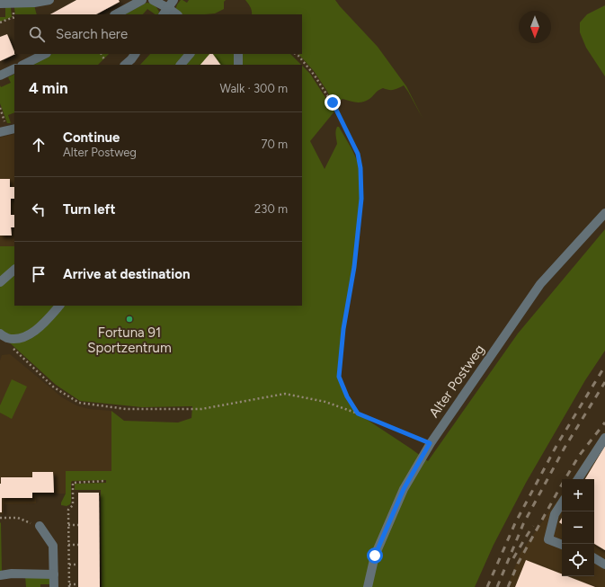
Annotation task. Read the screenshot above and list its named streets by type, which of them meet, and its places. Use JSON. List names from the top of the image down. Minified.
{"streets":{"street":["Alter Postweg"]},"places":["Fortuna 91 Sportzentrum"],"north":"bottom","page":{"search":"Search here","heading":["4 min","Walk · 300 m"],"list":[["Continue","Alter Postweg","70 m"],["Turn left","230 m"],"Arrive at destination"],"map_buttons":["+","−"]}}
